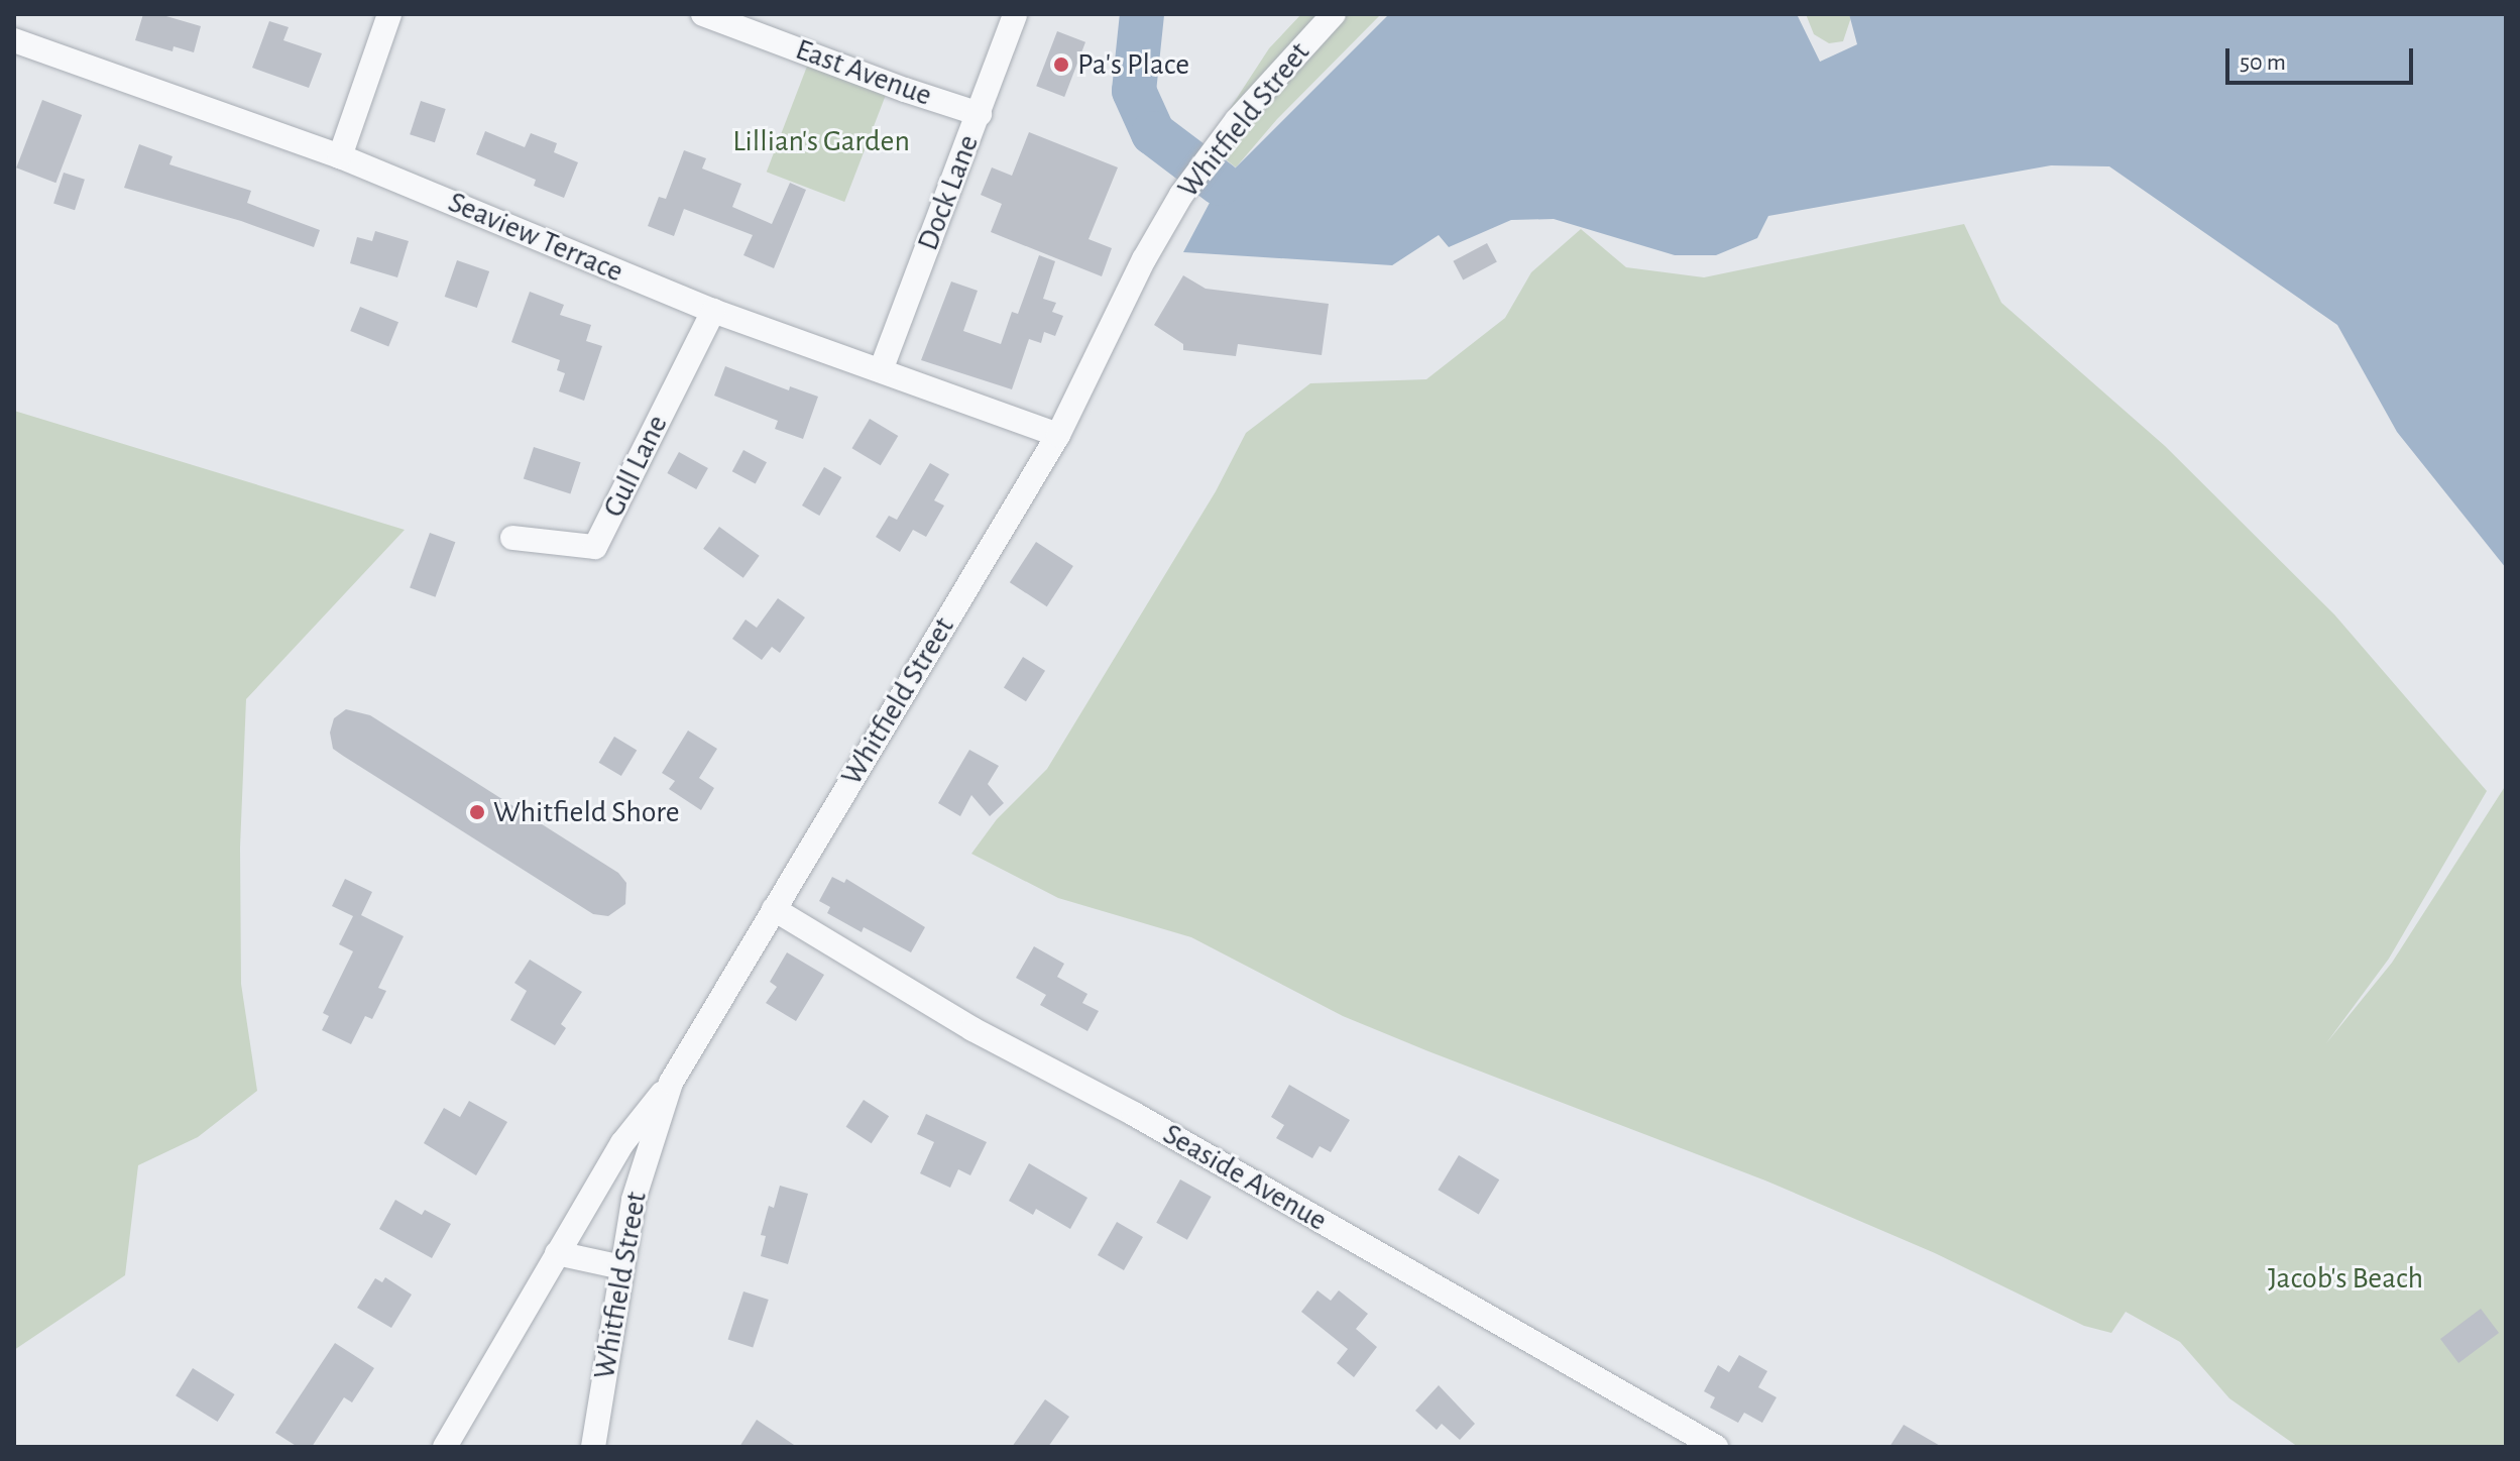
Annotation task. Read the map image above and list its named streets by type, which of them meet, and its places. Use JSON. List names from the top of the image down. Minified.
{"streets":{"street":["East Avenue","Whitfield Street","Dock Lane","Seaview Terrace","Gull Lane","Seaside Avenue"]},"crossings":[["East Avenue","Dock Lane"],["Whitfield Street","Seaview Terrace"],["Whitfield Street","Seaside Avenue"],["Dock Lane","Seaview Terrace"],["Seaview Terrace","Gull Lane"]],"parks":["Lillian's Garden","Jacob's Beach"],"places":["Pa's Place","Whitfield Shore"],"scale_bar":"50 m"}
